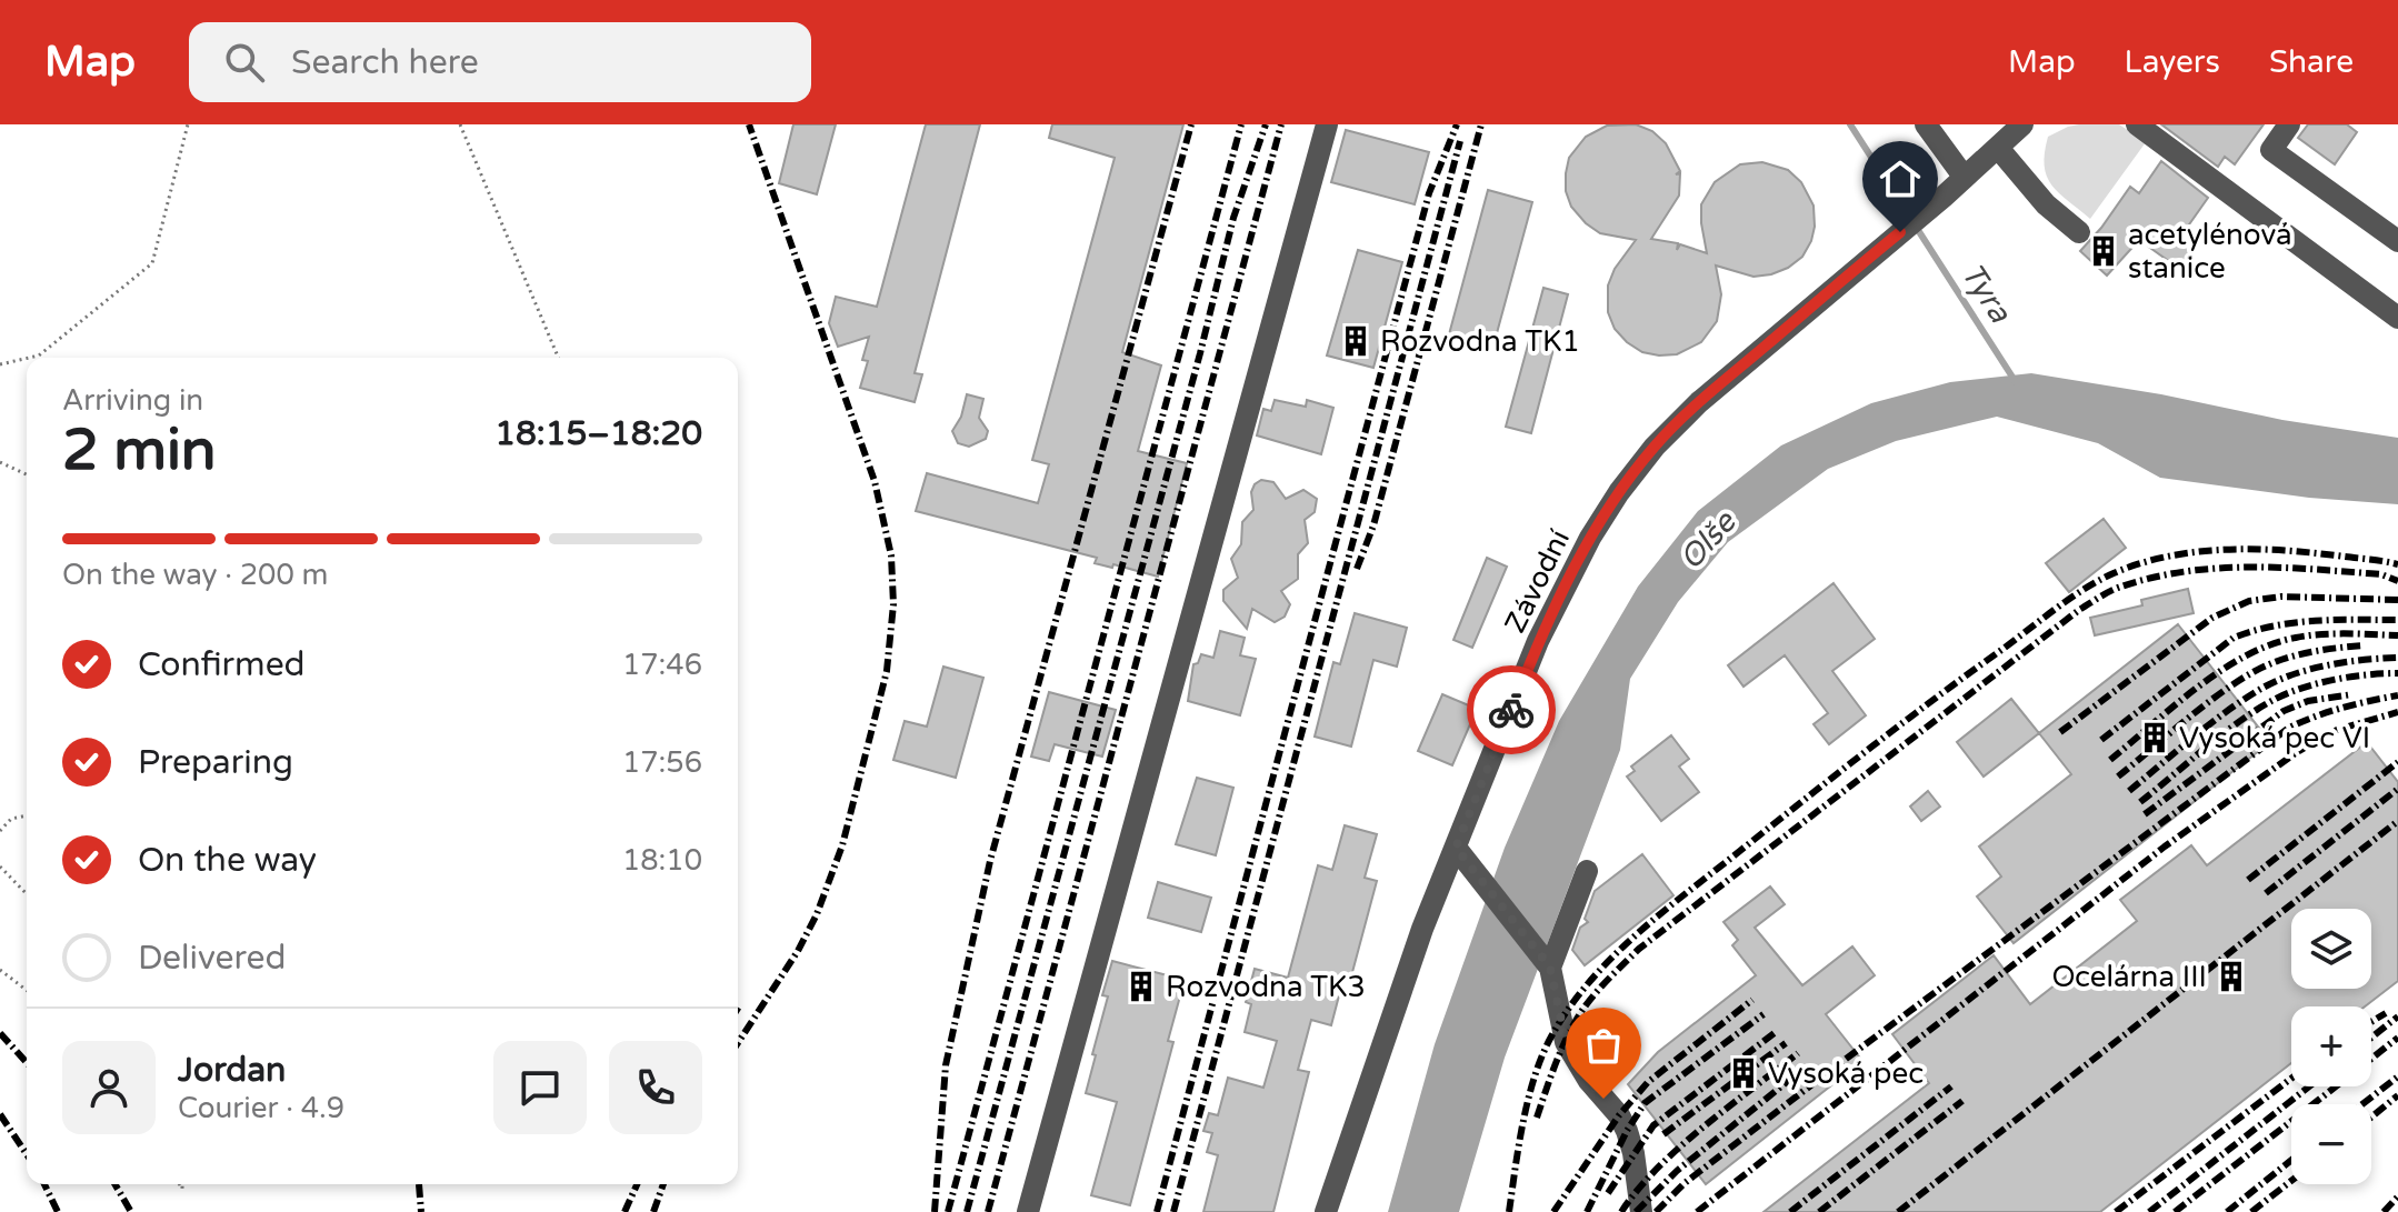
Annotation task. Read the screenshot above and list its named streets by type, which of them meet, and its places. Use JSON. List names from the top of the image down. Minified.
{"streets":{"street":["Závodní"]},"water":["Tyra","Olše"],"places":{"building":["acetylénová stanice","Rozvodna TK1","Vysoká pec VI","Ocelárna III","Rozvodna TK3","Vysoká pec"]},"page":{"header":"Map","search":"Search here","nav":["Map","Layers","Share"],"heading":["2 min","Arriving in","18:15–18:20"],"panel":["Jordan","Courier · 4.9"],"bar":"On the way · 200 m","list":[["Confirmed","17:46"],["Preparing","17:56"],["On the way","18:10"],"Delivered"],"map_buttons":["+","−"]}}
